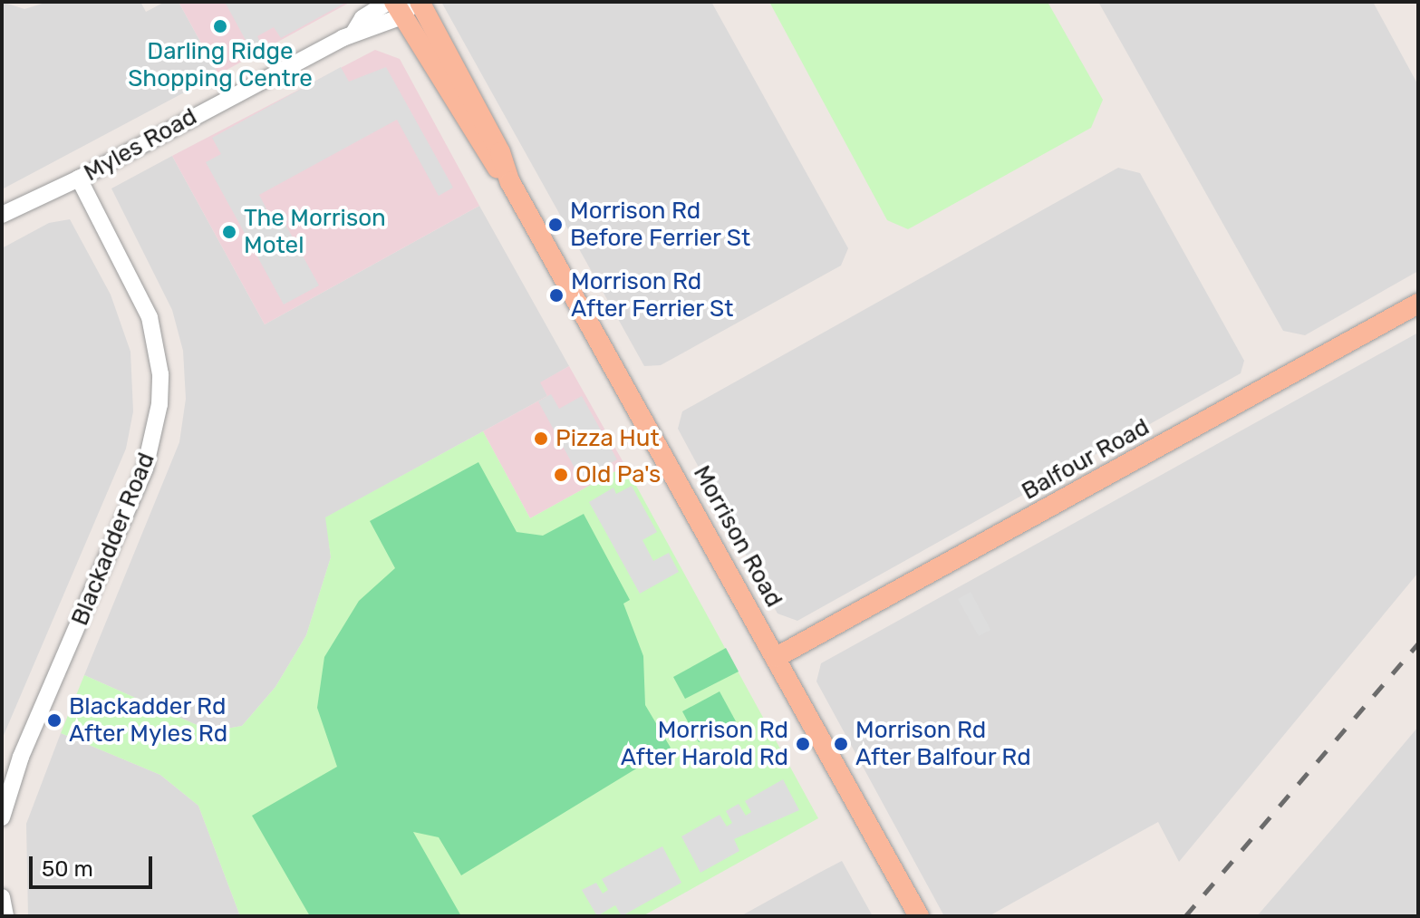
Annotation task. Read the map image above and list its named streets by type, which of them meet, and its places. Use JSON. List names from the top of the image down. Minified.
{"streets":{"main road":["Balfour Road","Morrison Road"],"street":["Myles Road","Blackadder Road"]},"crossings":[["Myles Road","Morrison Road"],["Myles Road","Blackadder Road"],["Balfour Road","Morrison Road"]],"places":["Darling Ridge Shopping Centre","Morrison Rd Before Ferrier St","The Morrison Motel","Morrison Rd After Ferrier St","Pizza Hut","Old Pa's","Blackadder Rd After Myles Rd","Morrison Rd After Harold Rd","Morrison Rd After Balfour Rd"],"scale_bar":"50 m"}
